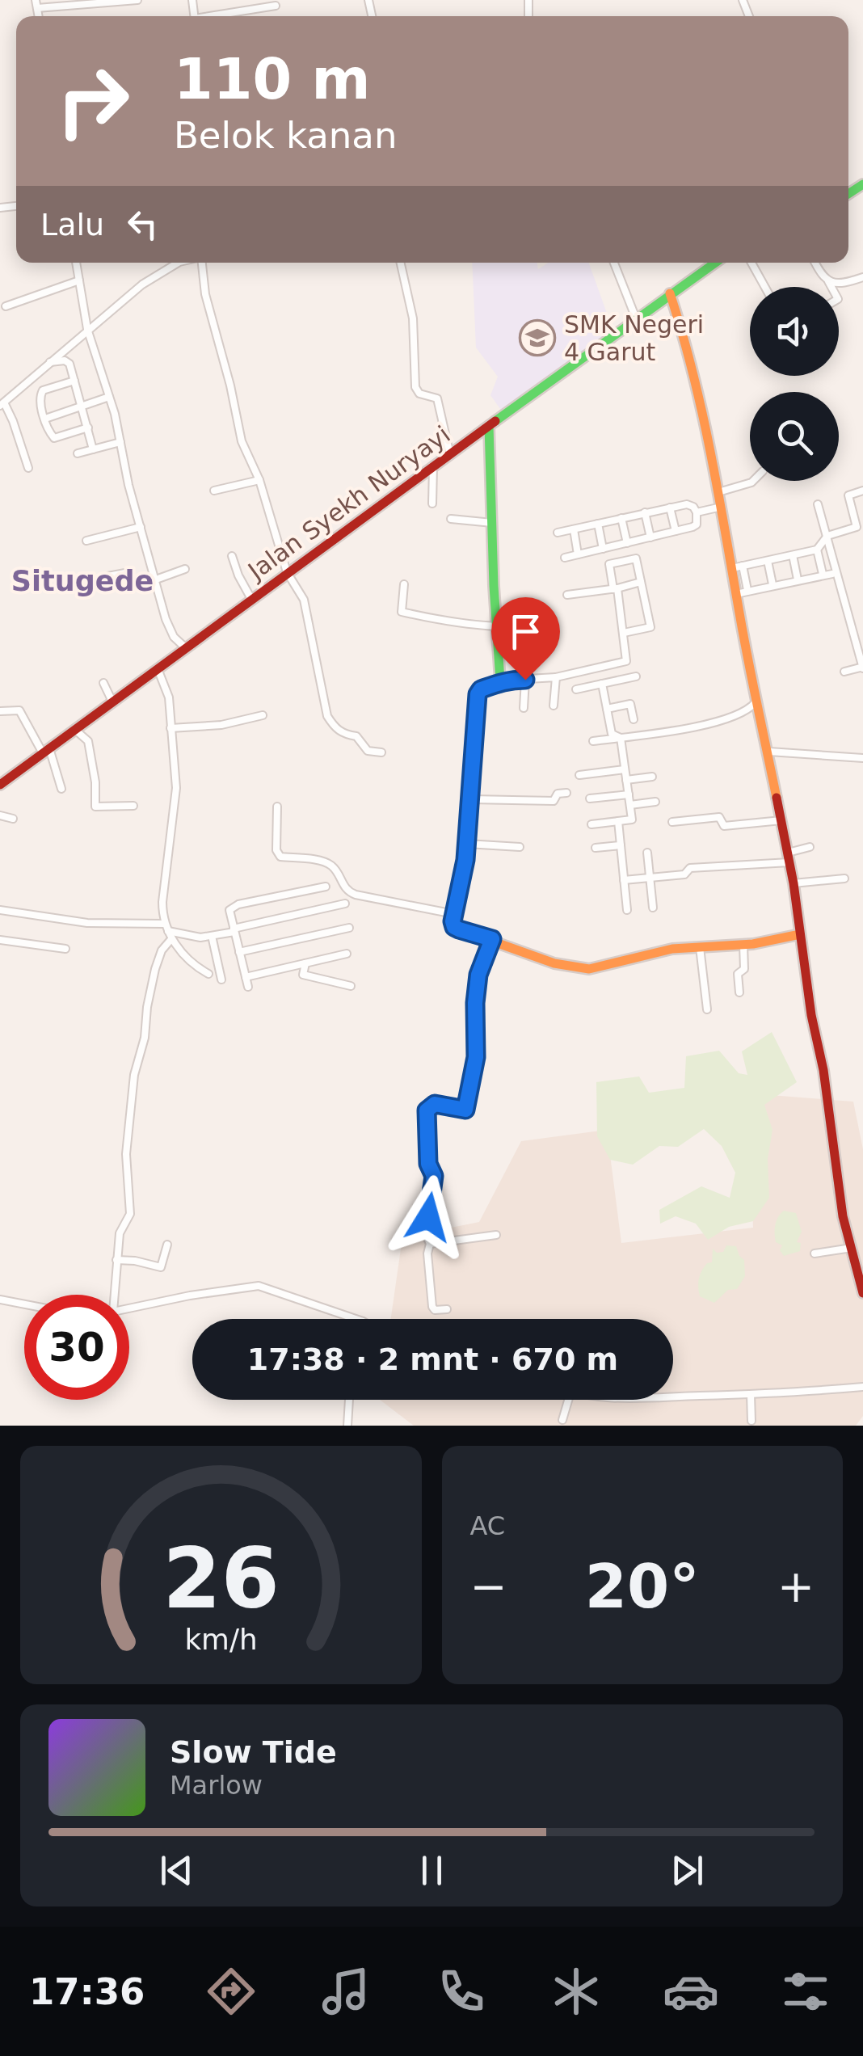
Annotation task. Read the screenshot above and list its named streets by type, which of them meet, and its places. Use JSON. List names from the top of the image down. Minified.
{"streets":{"street":["Jalan Syekh Nuryayi"]},"districts":["Situgede"],"places":{"school or university":["SMK Negeri 4 Garut"]},"page":{"turn":["110 m","Belok kanan"],"then":"Lalu","limit":"30","trip":"17:38 · 2 mnt · 670 m","tile":"AC","heat":["−","20°","+"],"song":["Slow Tide","Marlow"],"tabs":"17:36","gauge":["26","km/h"]}}
